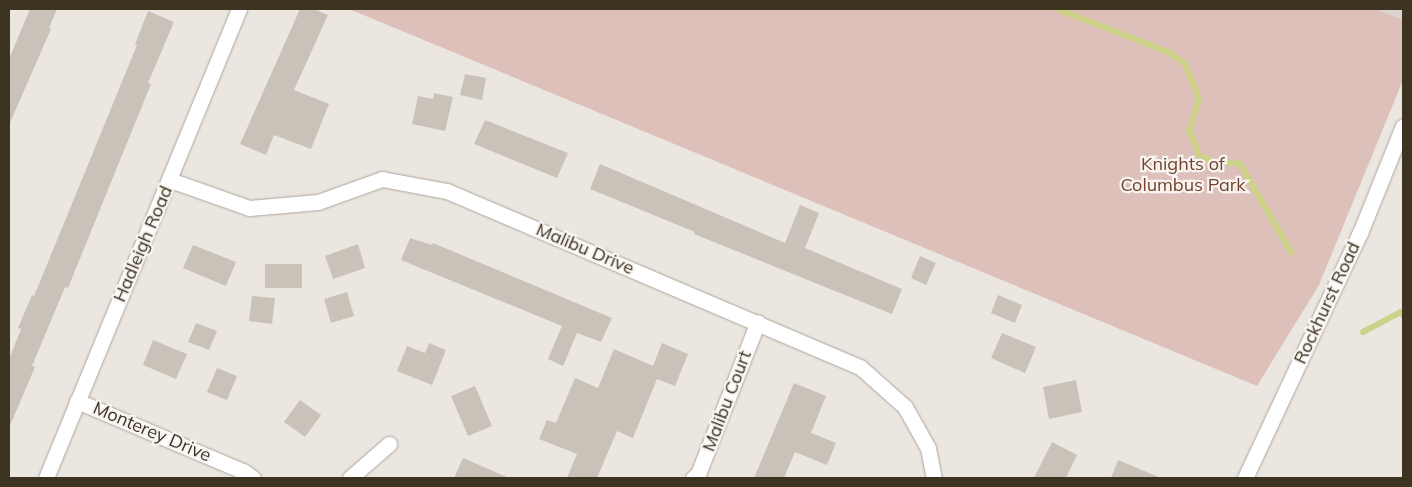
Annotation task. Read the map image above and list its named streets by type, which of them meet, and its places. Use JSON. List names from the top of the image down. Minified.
{"streets":{"street":["Hadleigh Road","Malibu Drive","Rockhurst Road","Malibu Court","Monterey Drive"]},"crossings":[["Hadleigh Road","Malibu Drive"],["Hadleigh Road","Monterey Drive"],["Malibu Drive","Malibu Court"]],"parks":["Knights of Columbus Park"]}
